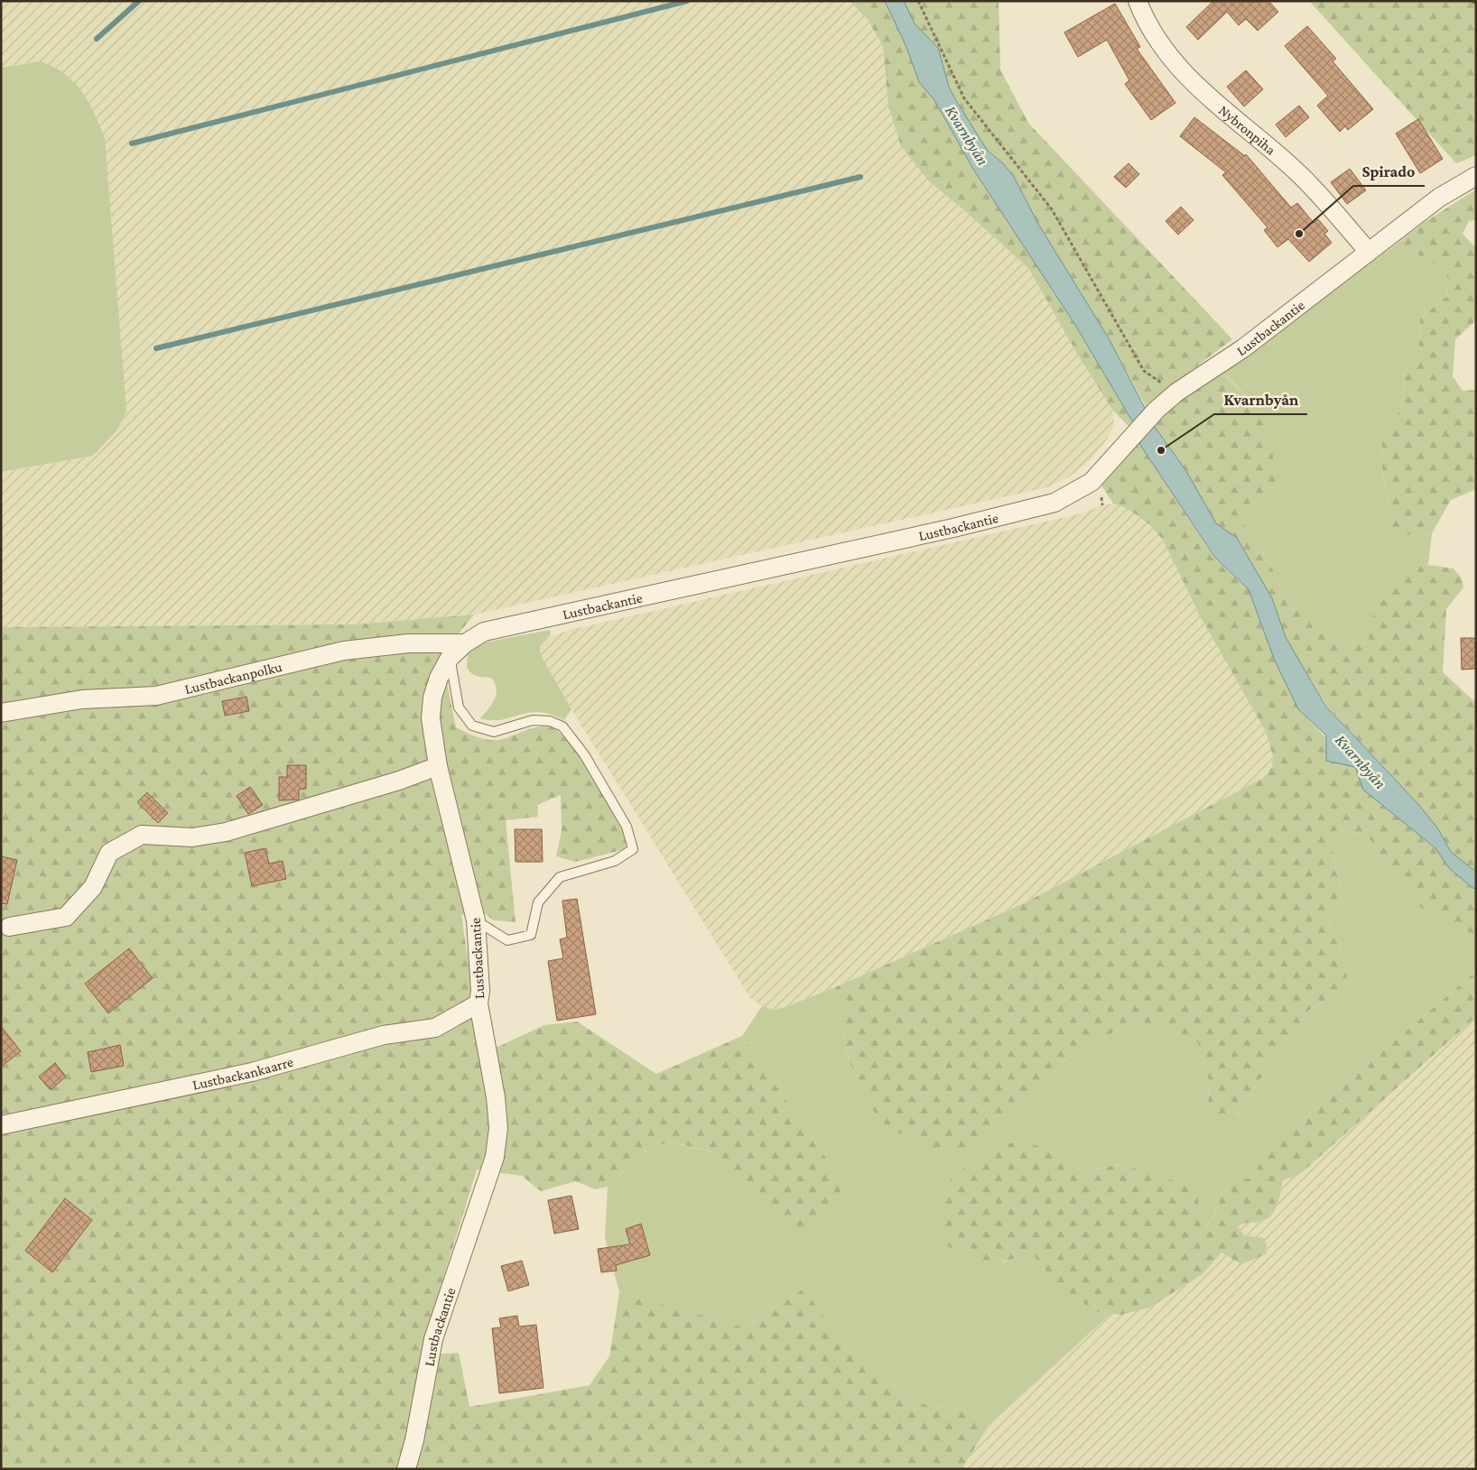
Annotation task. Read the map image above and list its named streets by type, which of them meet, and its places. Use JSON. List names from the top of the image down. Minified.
{"streets":{"street":["Nybronpiha","Lustbackantie","Lustbackanpolku","Lustbackankaarre"]},"crossings":[["Nybronpiha","Lustbackantie"],["Lustbackantie","Lustbackanpolku"],["Lustbackantie","Lustbackankaarre"]],"water":["Kvarnbyån"],"places":["Spirado","Kvarnbyån"]}
